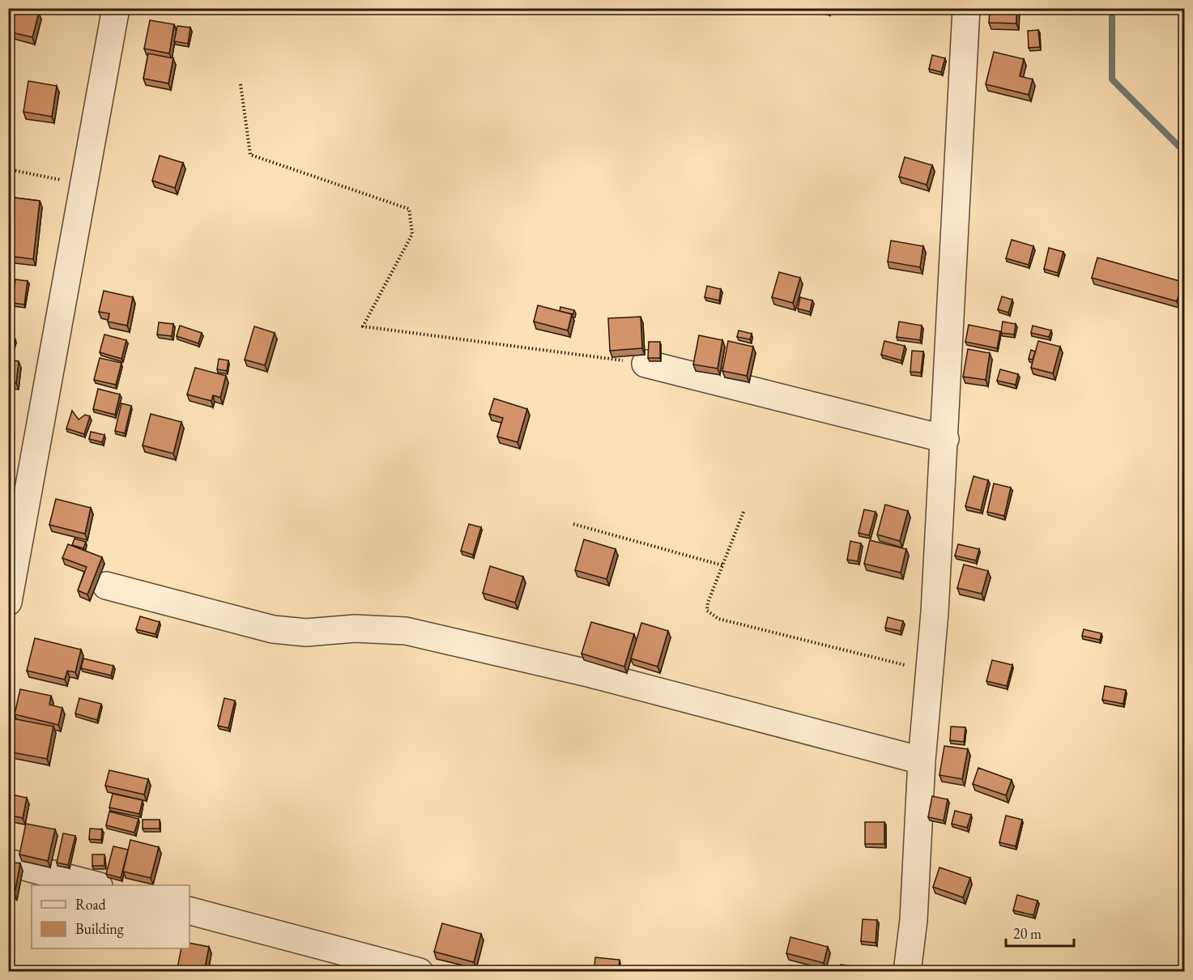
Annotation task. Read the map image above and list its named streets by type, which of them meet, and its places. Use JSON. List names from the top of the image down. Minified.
{"legend":["Road","Building"],"scale_bar":"20 m"}
